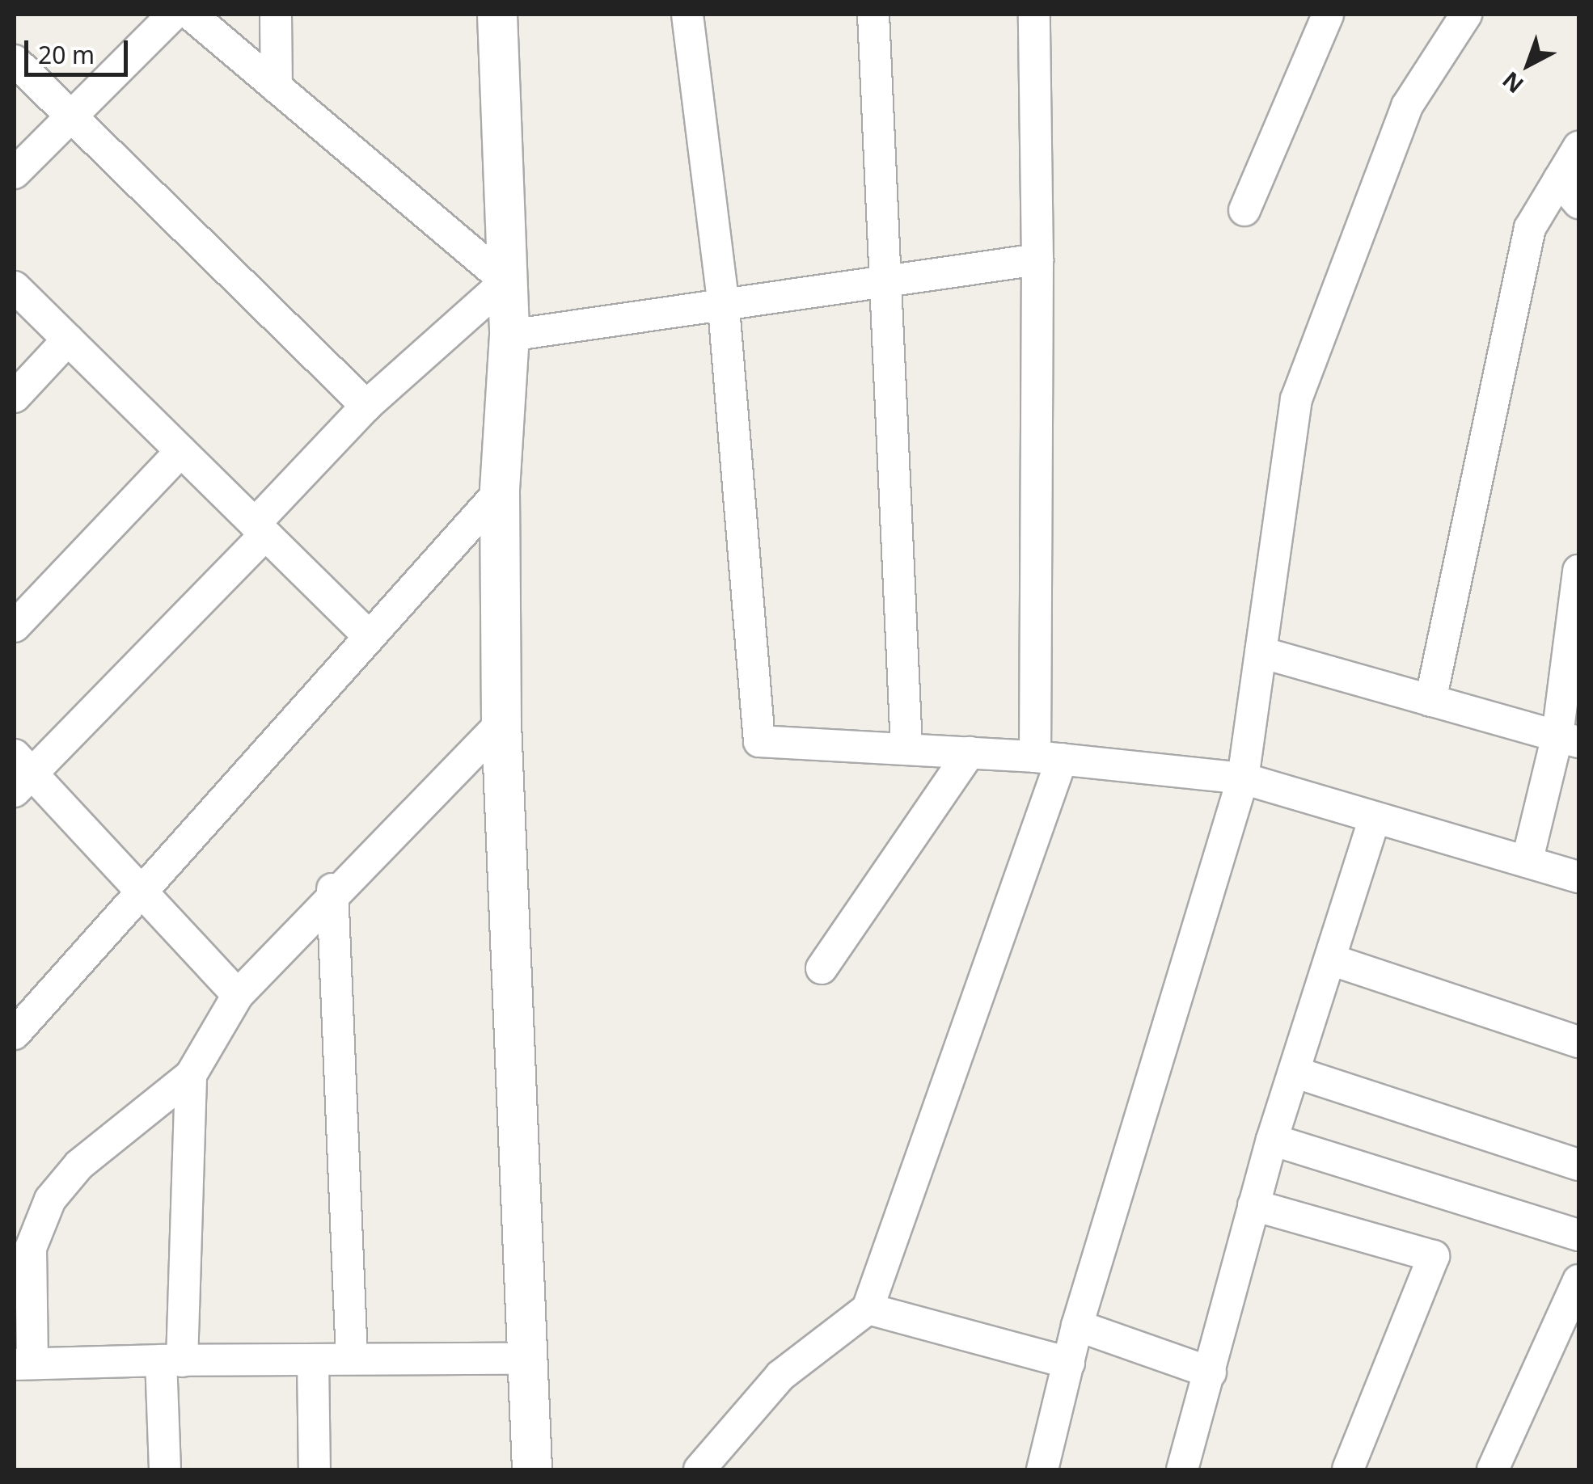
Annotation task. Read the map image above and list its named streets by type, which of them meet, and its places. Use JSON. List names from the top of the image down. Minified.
{"scale_bar":"20 m","north":"bottom left"}
